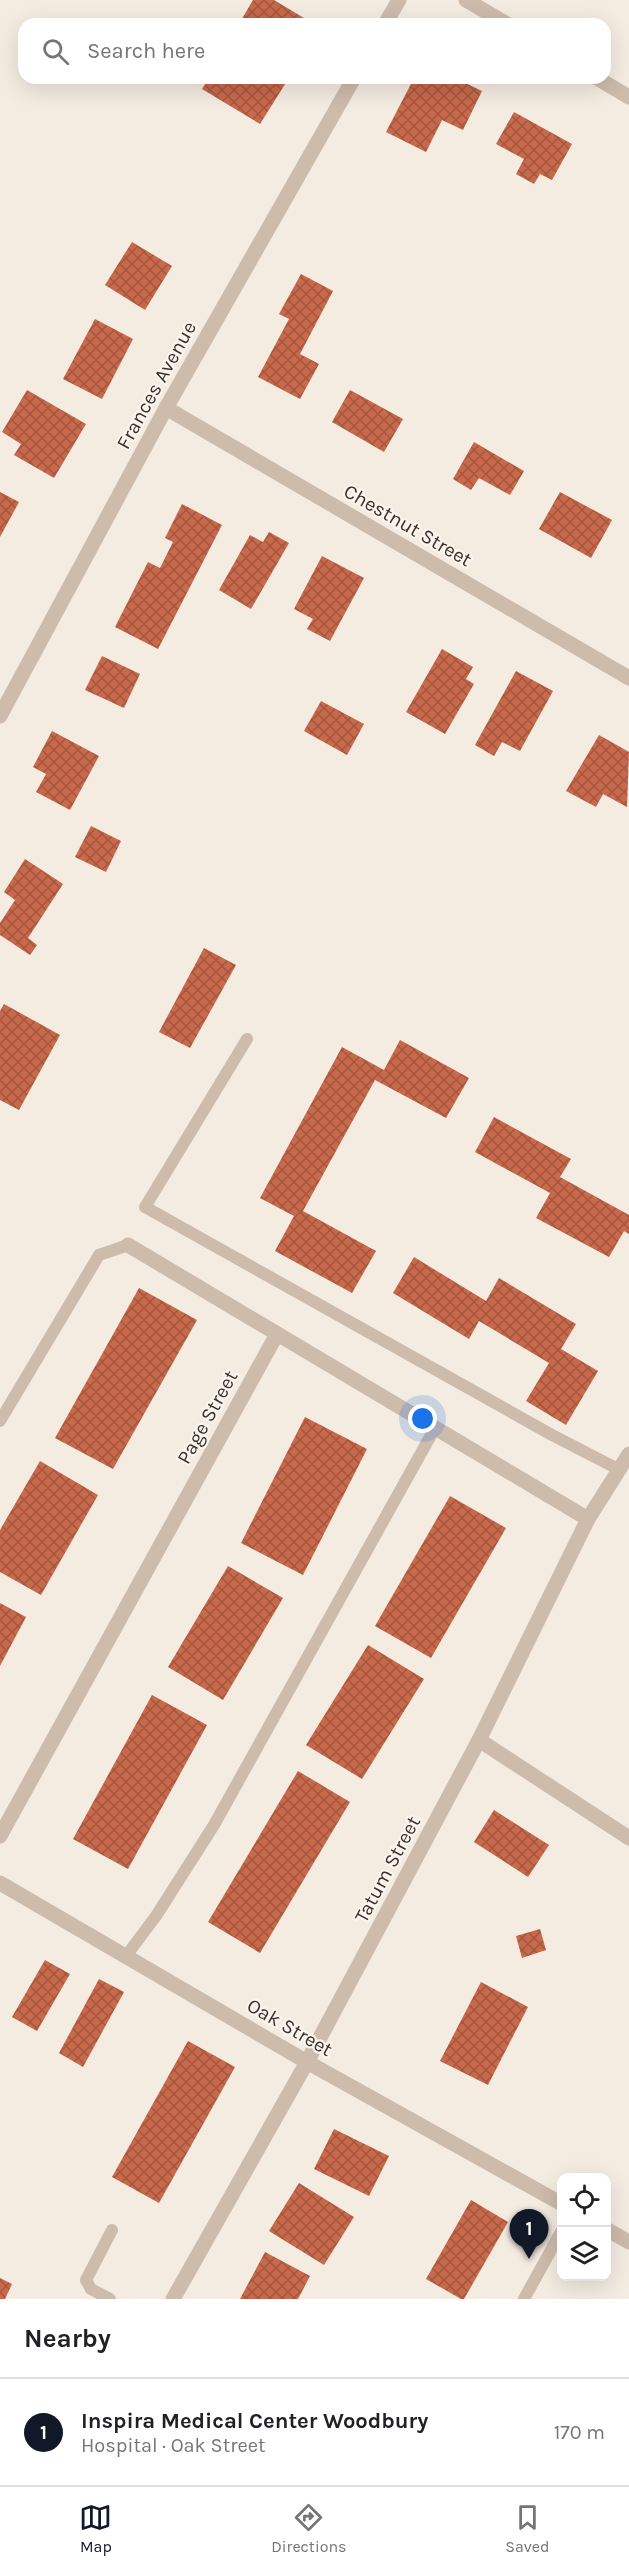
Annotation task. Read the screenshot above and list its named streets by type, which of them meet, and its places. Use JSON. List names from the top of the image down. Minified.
{"streets":{"street":["Frances Avenue","Chestnut Street","Page Street","Tatum Street","Oak Street"]},"crossings":[["Frances Avenue","Chestnut Street"],["Tatum Street","Oak Street"]],"page":{"search":"Search here","pins":"1","heading":"Nearby","list":[{"mark":"1","name":"Inspira Medical Center Woodbury","note":"Hospital · Oak Street","value":"170 m"}],"nav":["Map","Directions","Saved"]}}
